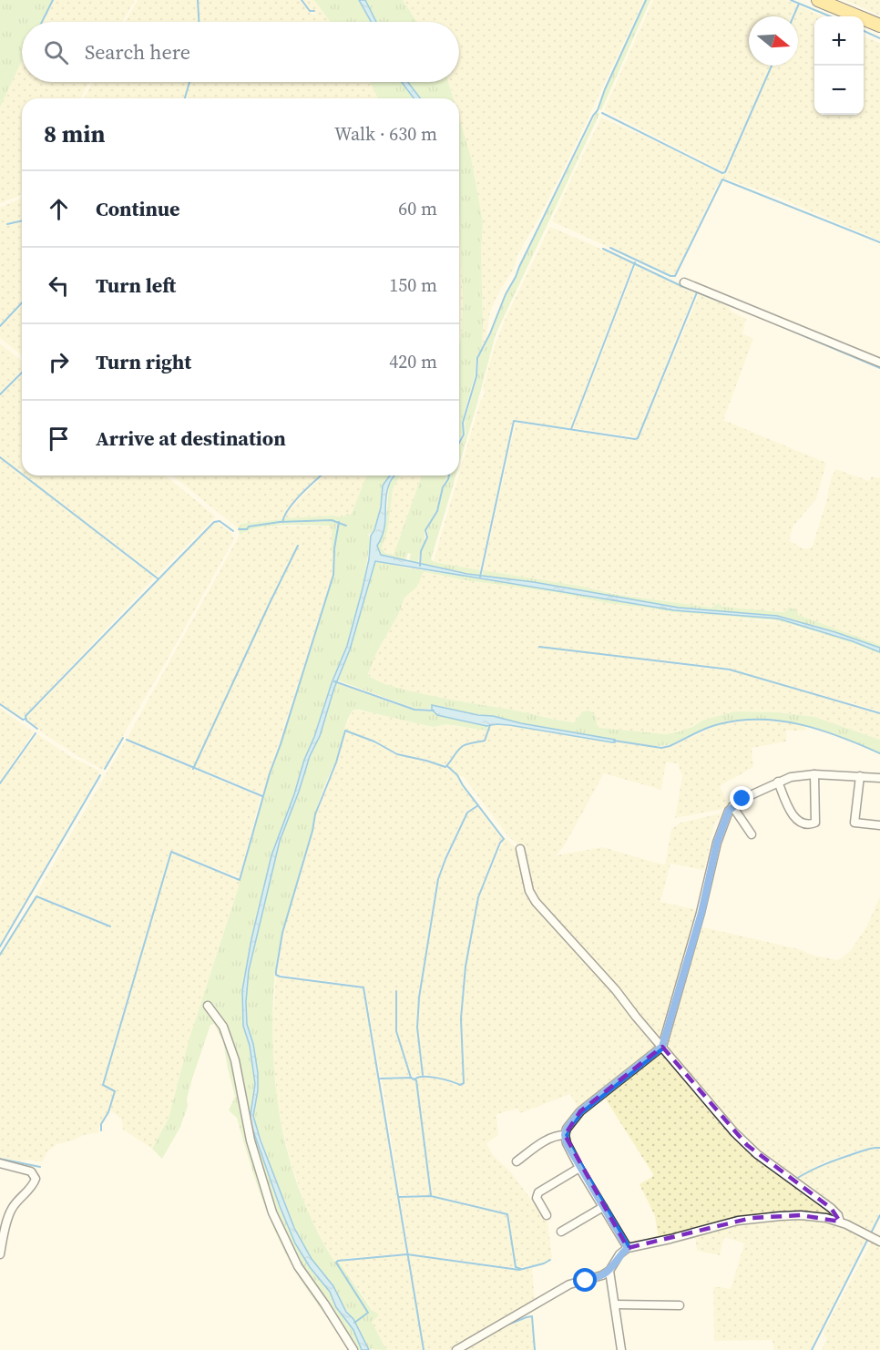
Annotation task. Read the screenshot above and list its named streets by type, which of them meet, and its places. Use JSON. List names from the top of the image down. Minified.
{"north":"right","page":{"map_buttons":["+","−"],"search":"Search here","heading":["8 min","Walk · 630 m"],"list":[["Continue","60 m"],["Turn left","150 m"],["Turn right","420 m"],"Arrive at destination"]}}
